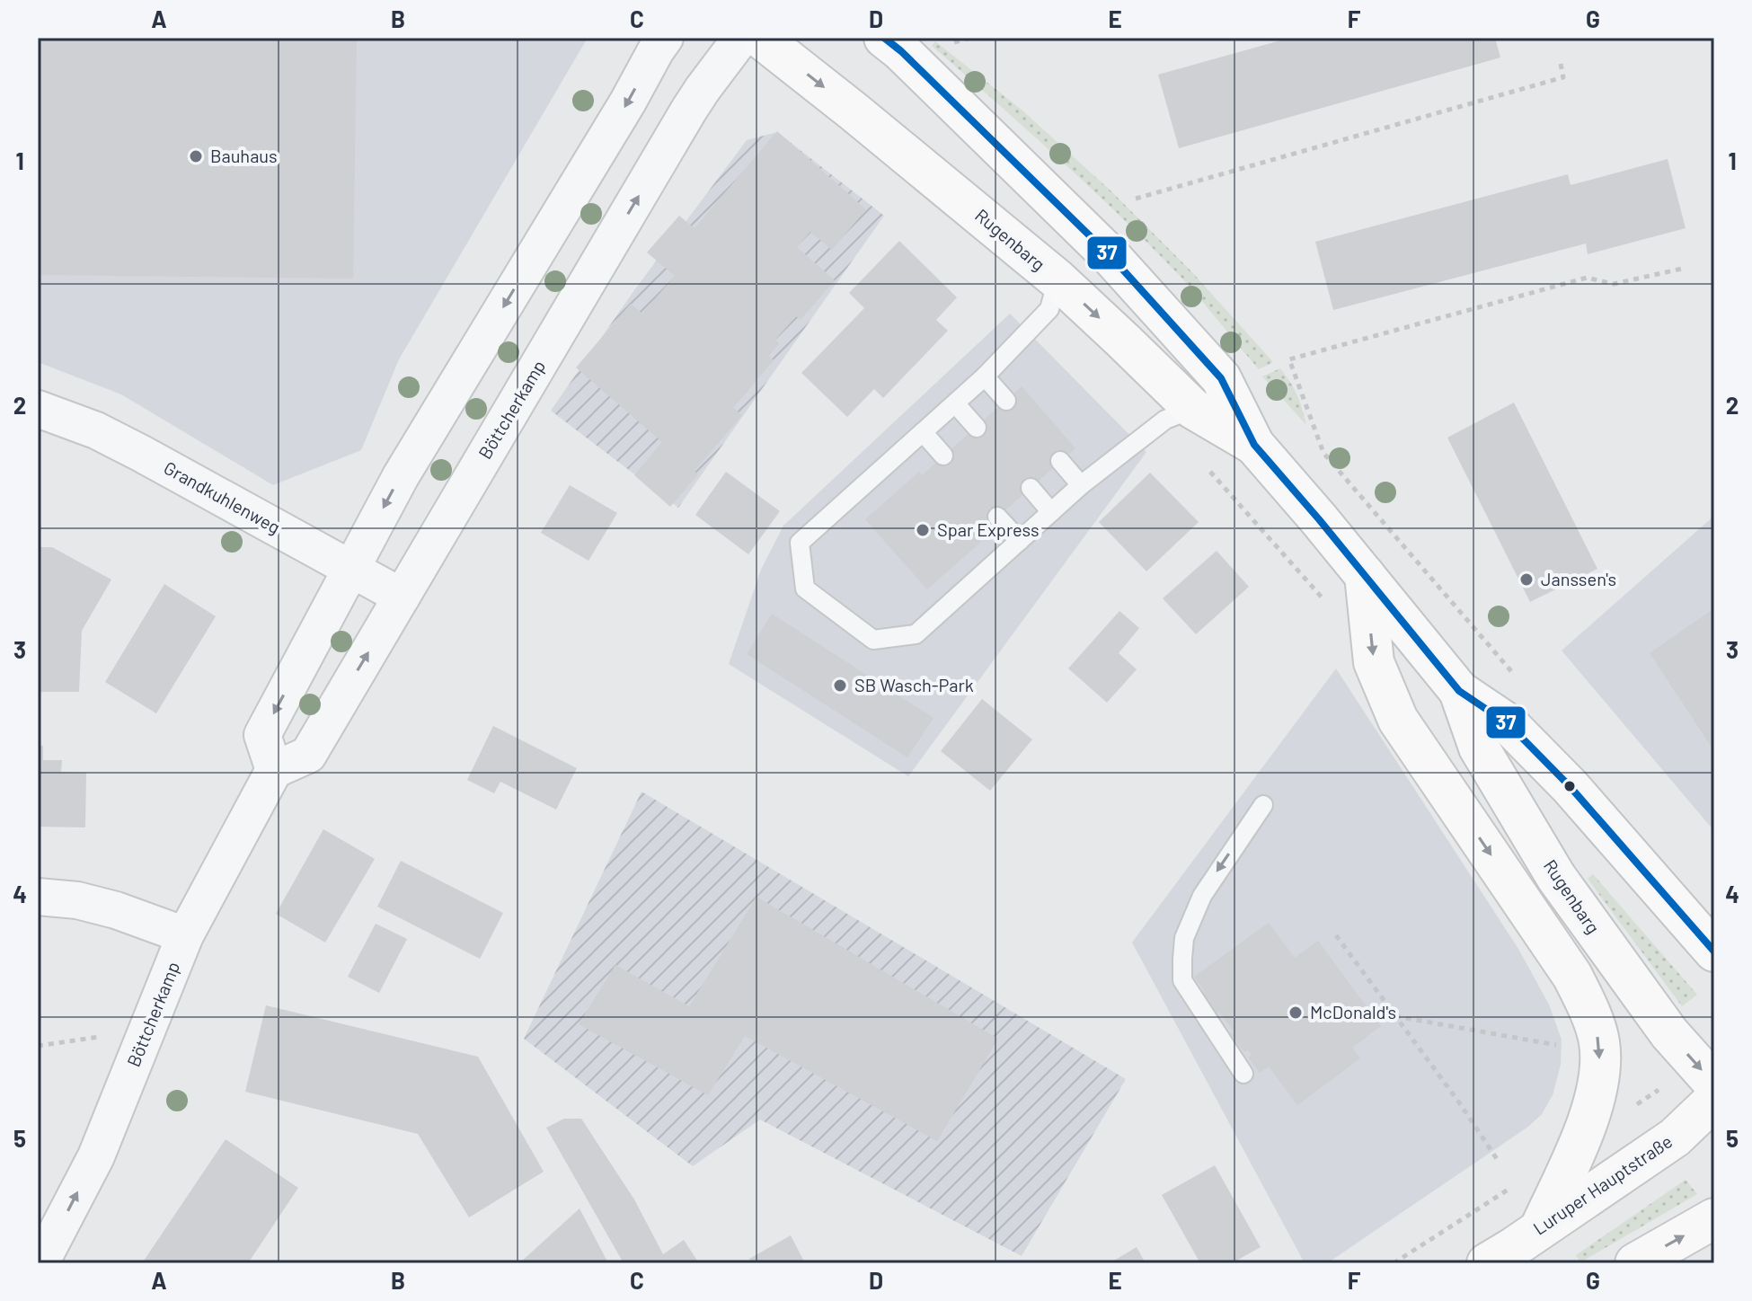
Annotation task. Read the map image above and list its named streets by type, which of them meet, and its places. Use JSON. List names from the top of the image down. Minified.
{"streets":{"main road":["Rugenbarg","Luruper Hauptstraße"],"street":["Böttcherkamp","Grandkuhlenweg"]},"crossings":[["Böttcherkamp","Grandkuhlenweg"]],"places":["Bauhaus","Spar Express","Janssen's","SB Wasch-Park","McDonald's"],"lines":["transit line 37"],"grid":{"columns":["A","B","C","D","E","F","G"],"rows":["1","2","3","4","5"]}}
